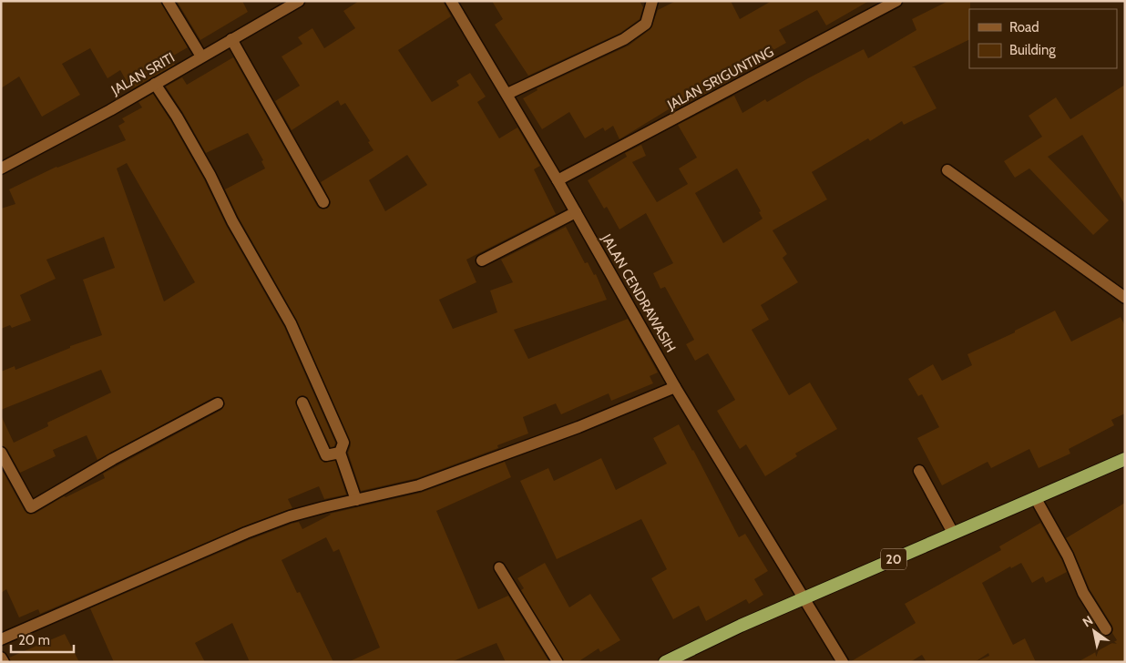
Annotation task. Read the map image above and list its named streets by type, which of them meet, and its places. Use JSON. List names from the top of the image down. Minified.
{"streets":{"highway":["20"],"street":["JALAN SRITI","JALAN SRIGUNTING","JALAN CENDRAWASIH"]},"crossings":[["JALAN SRIGUNTING","JALAN CENDRAWASIH"],["JALAN CENDRAWASIH","20"]],"legend":["Road","Building"],"scale_bar":"20 m","north":"top left"}
